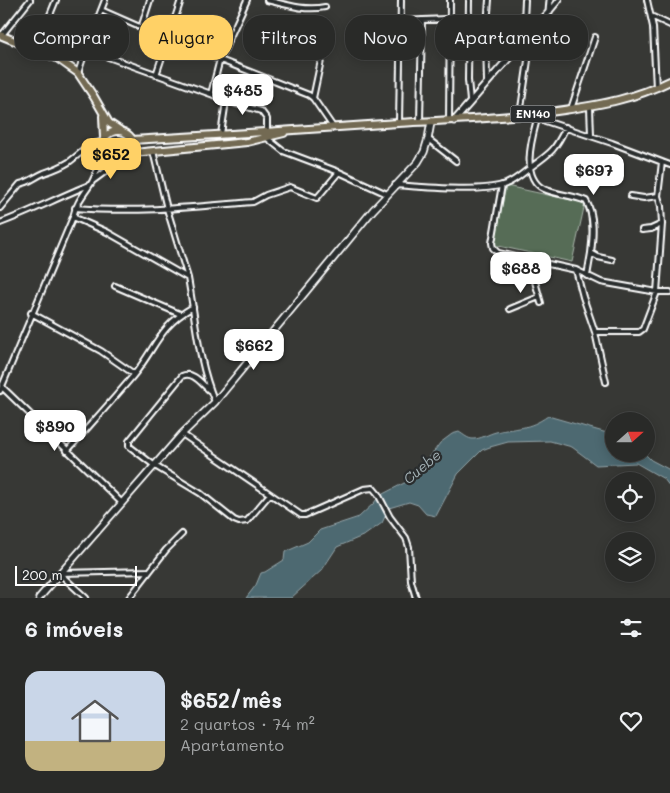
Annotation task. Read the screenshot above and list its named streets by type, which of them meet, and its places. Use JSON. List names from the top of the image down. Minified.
{"streets":{"main road":["EN140"]},"water":["Cuebe"],"scale_bar":"200 m","north":"right","page":{"chip":["Comprar","Alugar","Filtros","Novo","Apartamento"],"price":["$485","$652","$697","$688","$662","$890"],"scale":"200 m","heading":"6 imóveis","list":[{"name":"$652/mês","note":"2 quartos · 74 m² · Apartamento"}]}}
